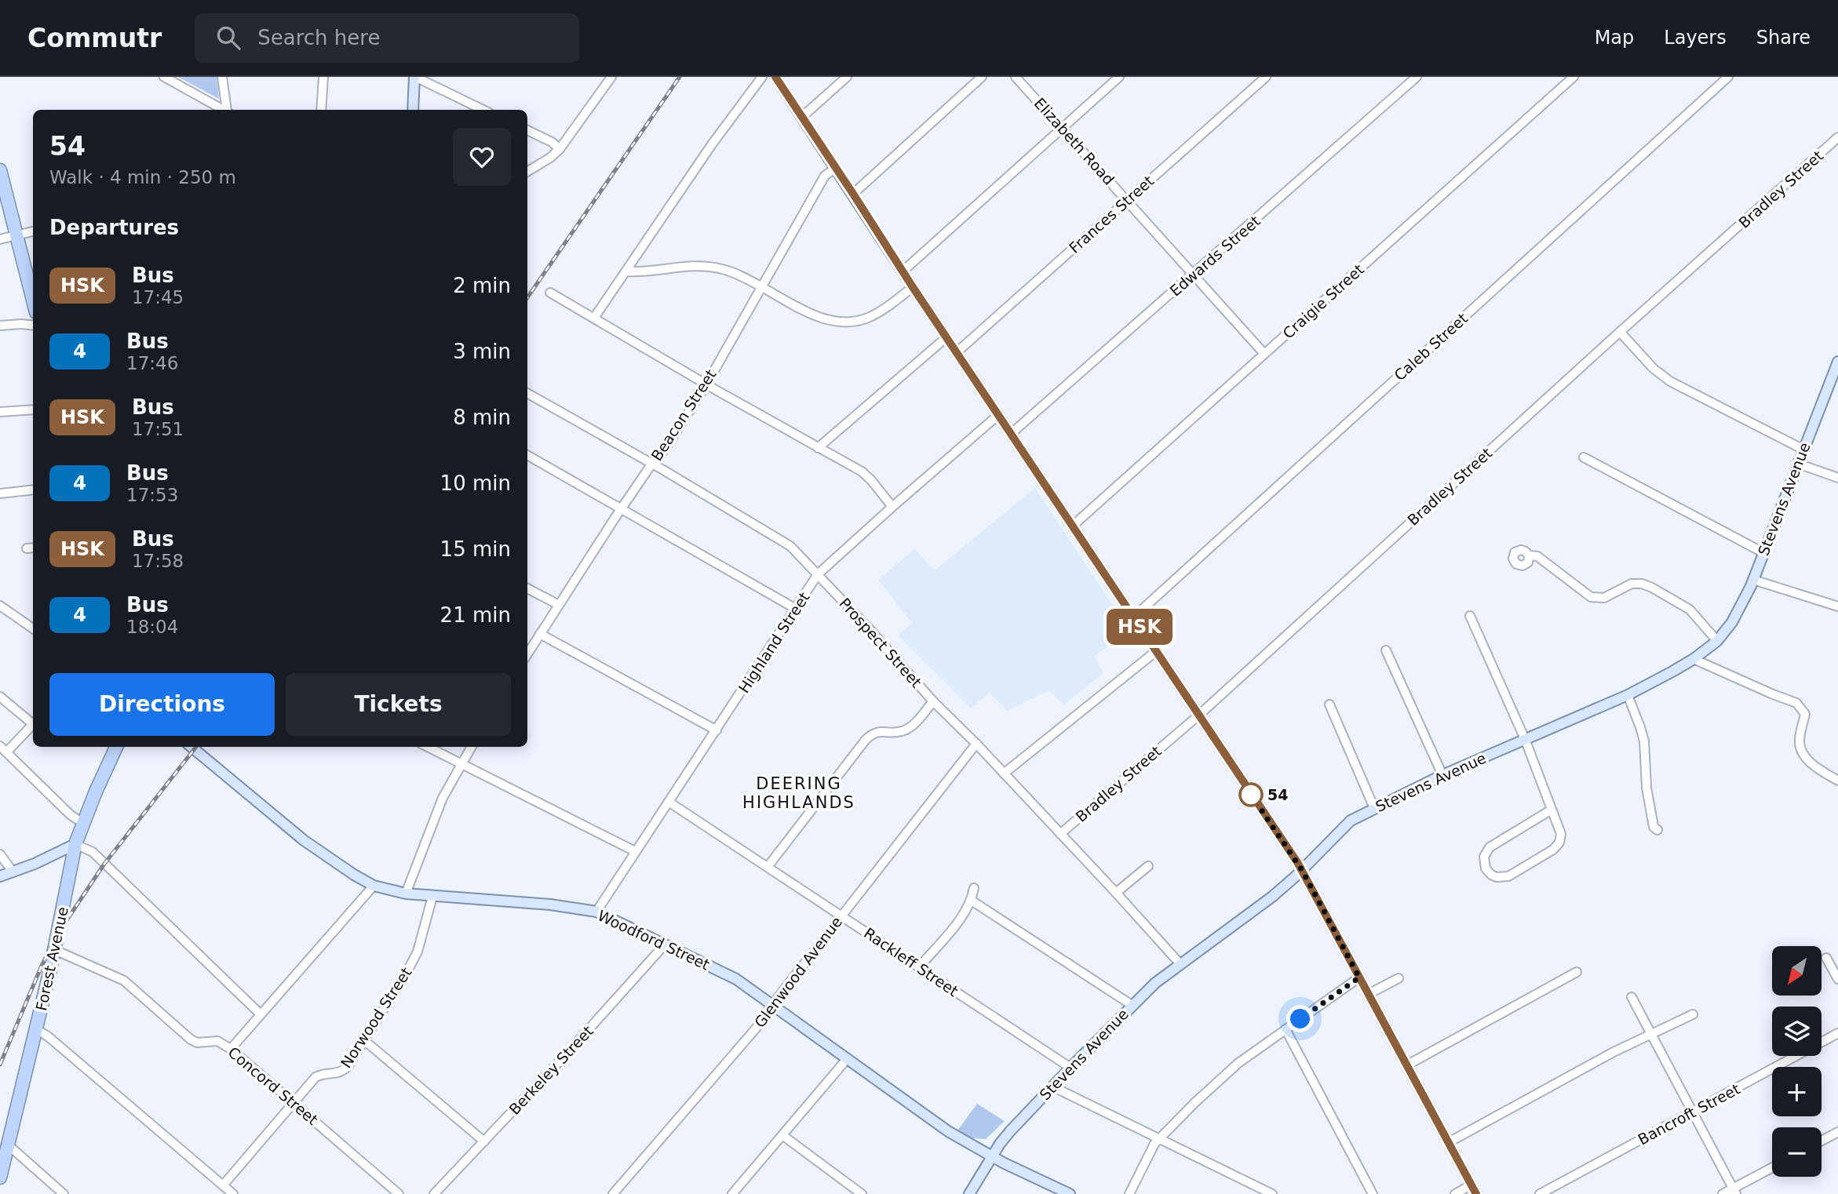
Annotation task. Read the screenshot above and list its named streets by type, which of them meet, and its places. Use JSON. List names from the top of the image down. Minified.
{"streets":{"highway":["Forest Avenue"],"main road":["Stevens Avenue","Woodford Street"],"street":["Elizabeth Road","Bradley Street","Frances Street","Edwards Street","Craigie Street","Caleb Street","Beacon Street","Highland Street","Prospect Street","Rackleff Street","Glenwood Avenue","Norwood Street","Berkeley Street","Concord Street","Bancroft Street"]},"crossings":[["Elizabeth Road","Frances Street"],["Elizabeth Road","Edwards Street"],["Elizabeth Road","Craigie Street"],["Bradley Street","Prospect Street"],["Beacon Street","Prospect Street"],["Stevens Avenue","Prospect Street"],["Stevens Avenue","Woodford Street"],["Stevens Avenue","Rackleff Street"],["Highland Street","Prospect Street"],["Highland Street","Woodford Street"],["Highland Street","Rackleff Street"],["Prospect Street","Glenwood Avenue"],["Woodford Street","Glenwood Avenue"],["Woodford Street","Norwood Street"],["Woodford Street","Berkeley Street"],["Forest Avenue","Concord Street"],["Rackleff Street","Glenwood Avenue"],["Norwood Street","Concord Street"]],"districts":["DEERING HIGHLANDS"],"places":["54"],"lines":["bus line HSK"],"north":"bottom left","page":{"header":"Commutr","search":"Search here","nav":["Map","Layers","Share"],"on_map":"HSK","heading":[["54","Walk · 4 min · 250 m"],"Departures"],"list":[{"mark":"HSK","name":"Bus","note":"17:45","value":"2 min"},{"mark":"4","name":"Bus","note":"17:46","value":"3 min"},{"mark":"HSK","name":"Bus","note":"17:51","value":"8 min"},{"mark":"4","name":"Bus","note":"17:53","value":"10 min"},{"mark":"HSK","name":"Bus","note":"17:58","value":"15 min"},{"mark":"4","name":"Bus","note":"18:04","value":"21 min"}],"buttons":["Directions","Tickets"],"map_buttons":["+","−"]}}
